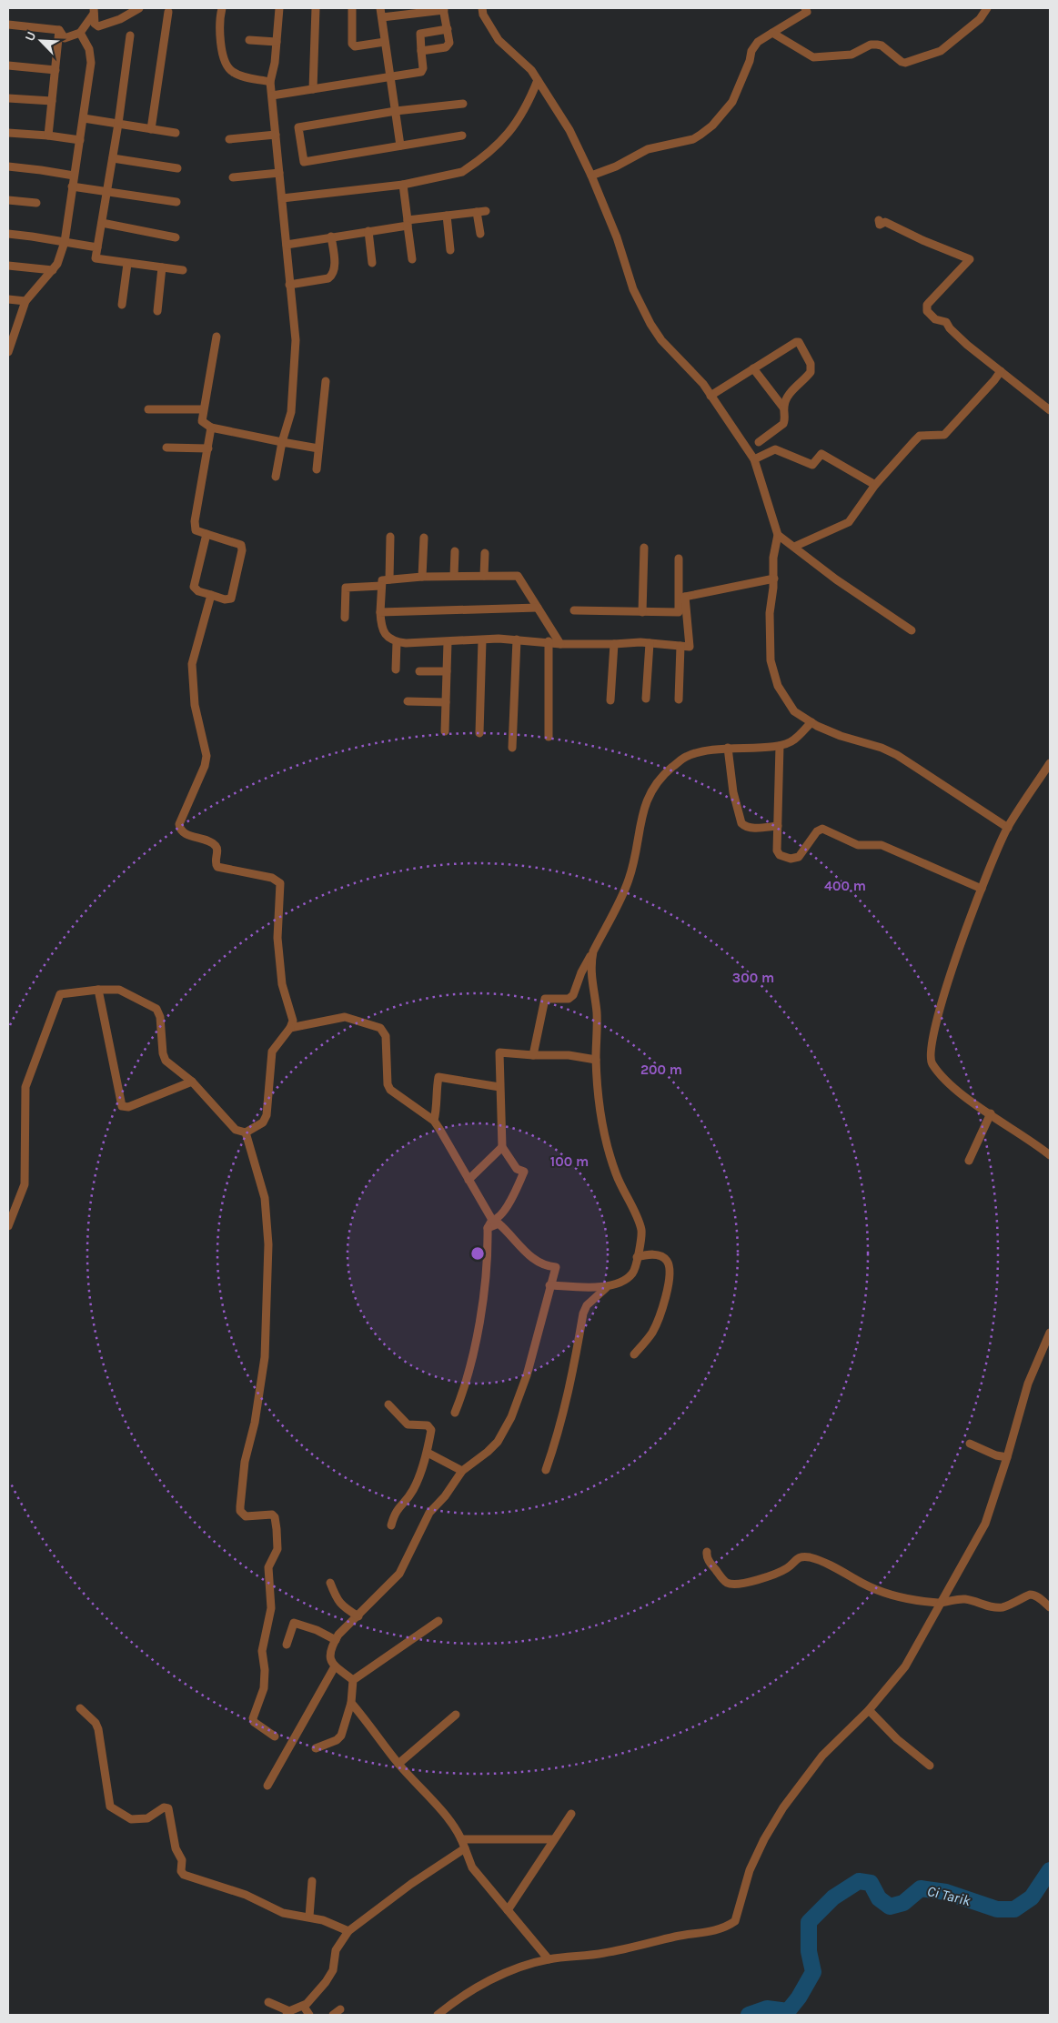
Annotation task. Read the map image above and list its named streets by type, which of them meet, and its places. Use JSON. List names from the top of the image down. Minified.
{"water":["Ci Tarik"],"north":"top left","rings":["400 m","300 m","200 m","100 m"]}
